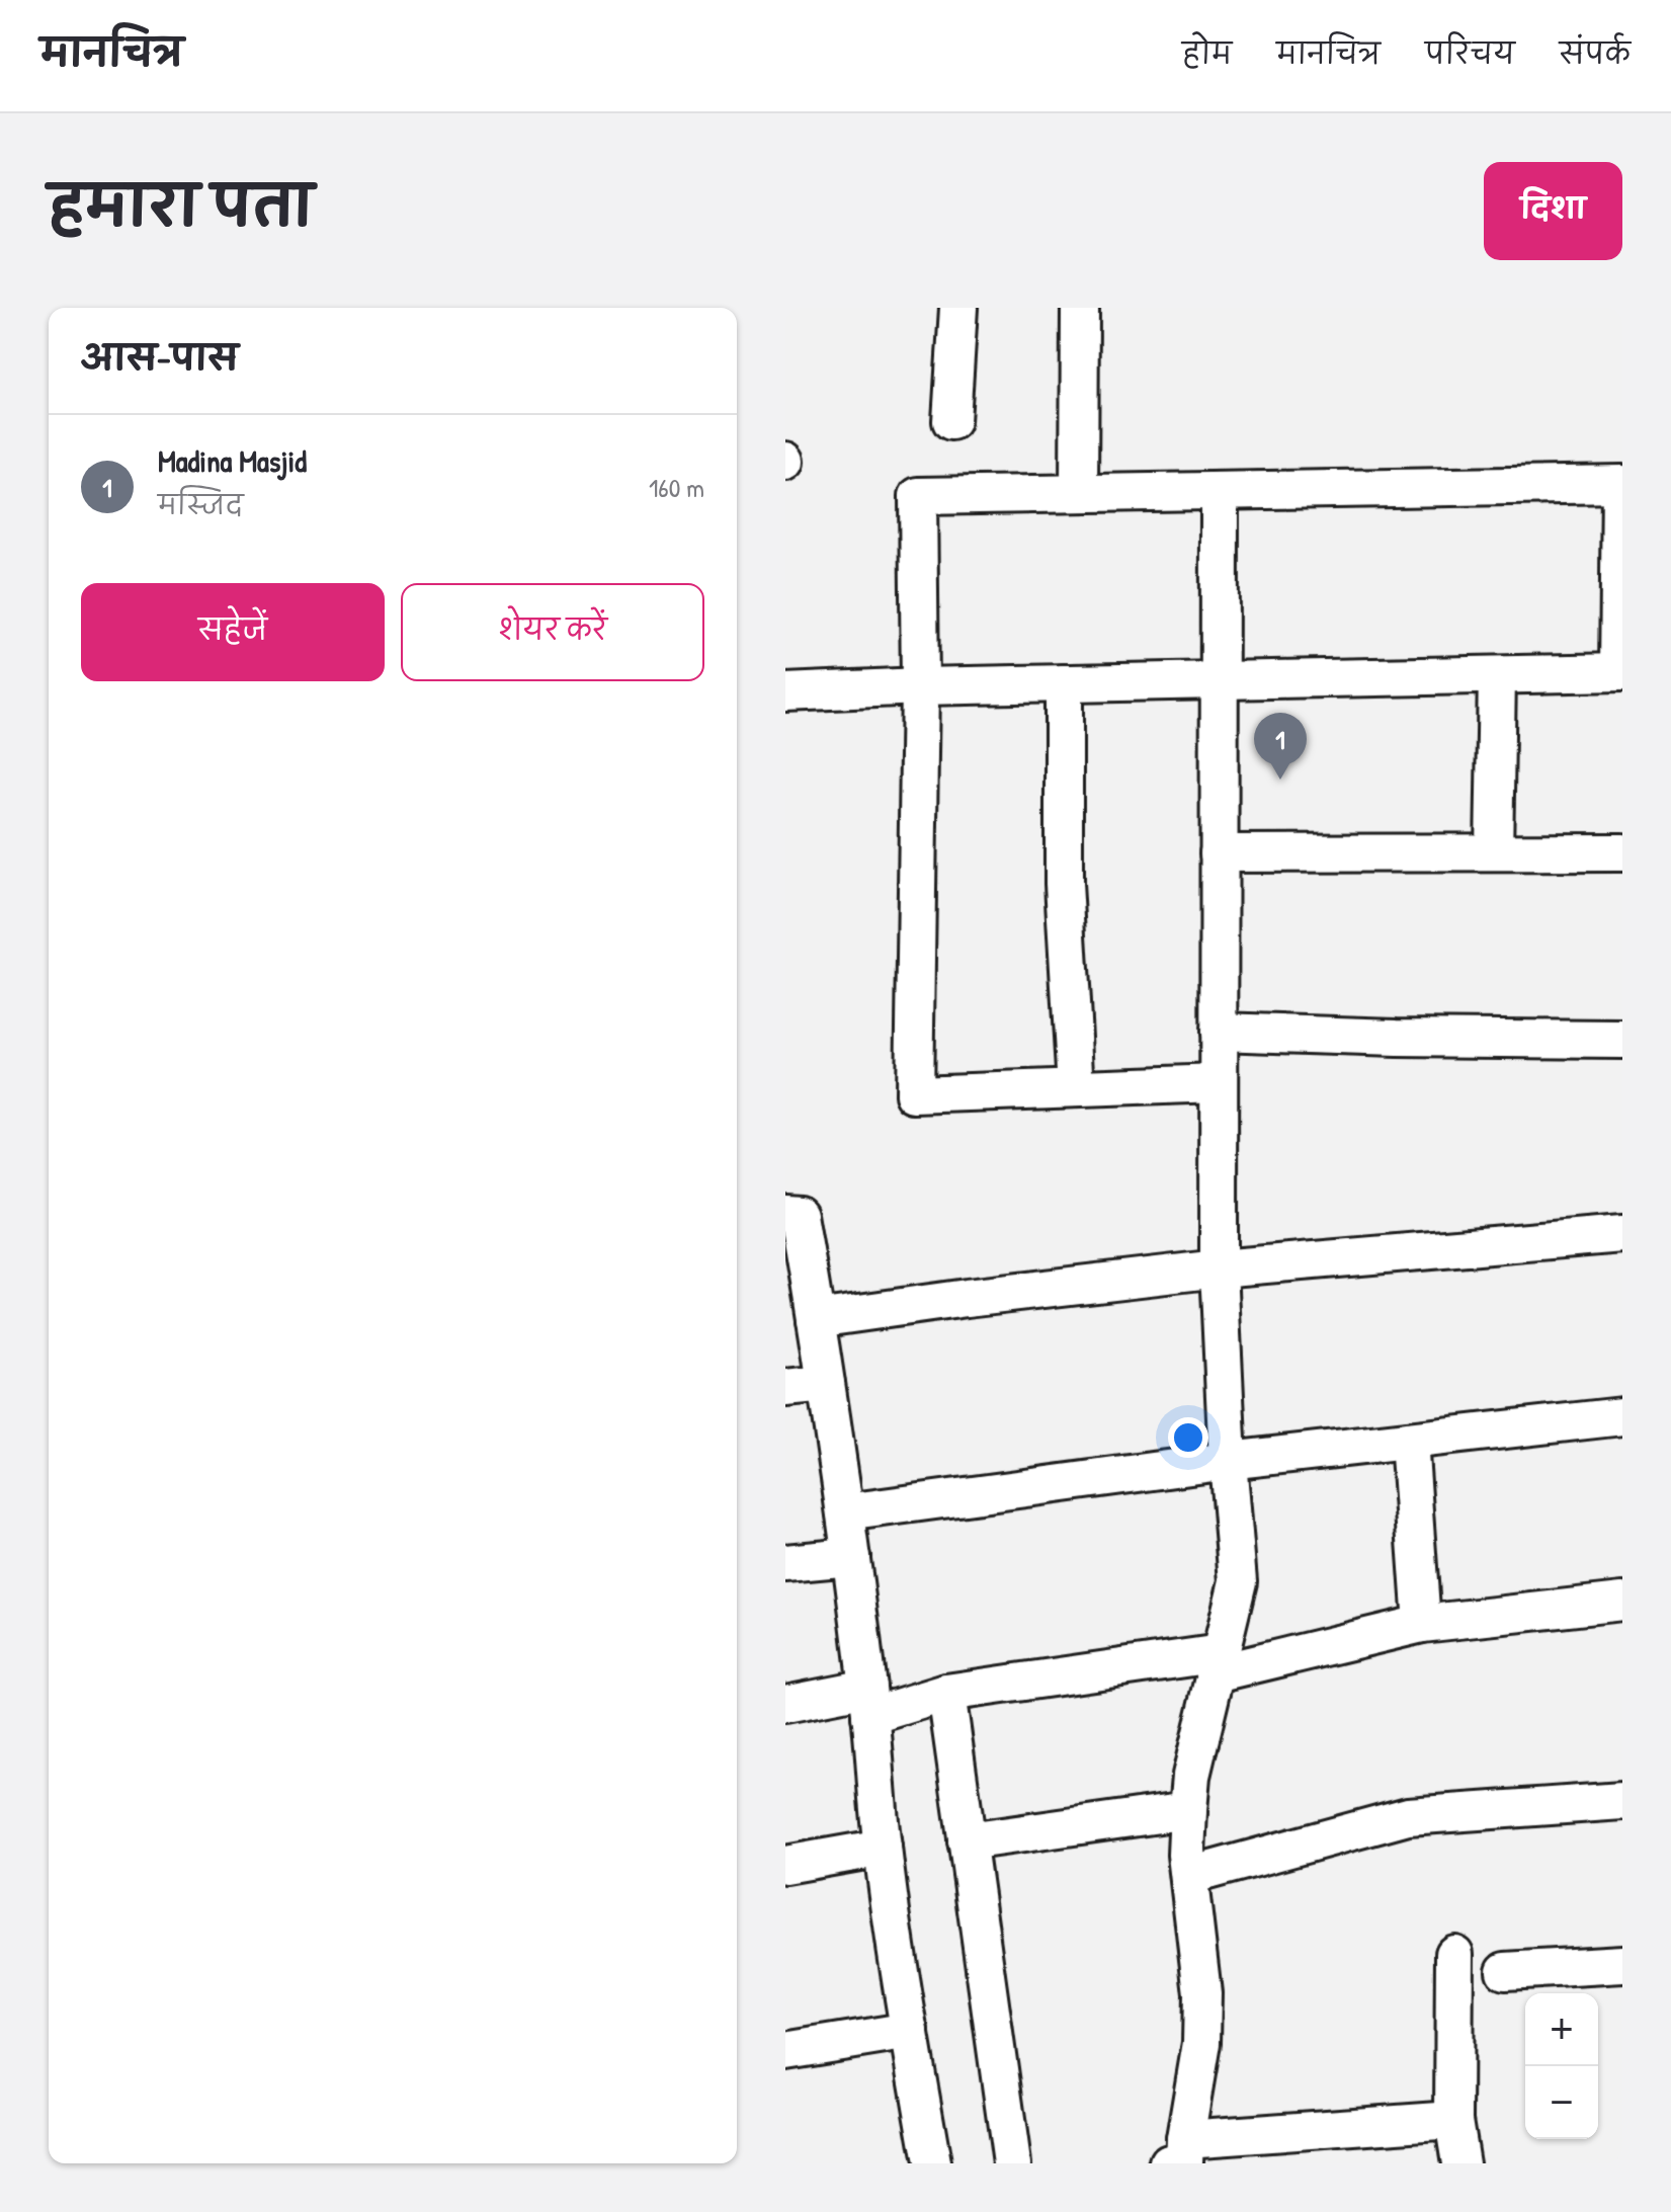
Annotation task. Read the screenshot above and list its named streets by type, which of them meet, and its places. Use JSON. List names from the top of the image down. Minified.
{"page":{"header":"मानचित्र","nav":["होम","मानचित्र","परिचय","संपर्क"],"title":"हमारा पता","buttons":["दिशा",["सहेजें","शेयर करें"]],"heading":"आस-पास","list":[{"mark":"1","name":"Madina Masjid","note":"मस्जिद","value":"160 m"}],"pins":"1","map_buttons":["+","−"]}}
